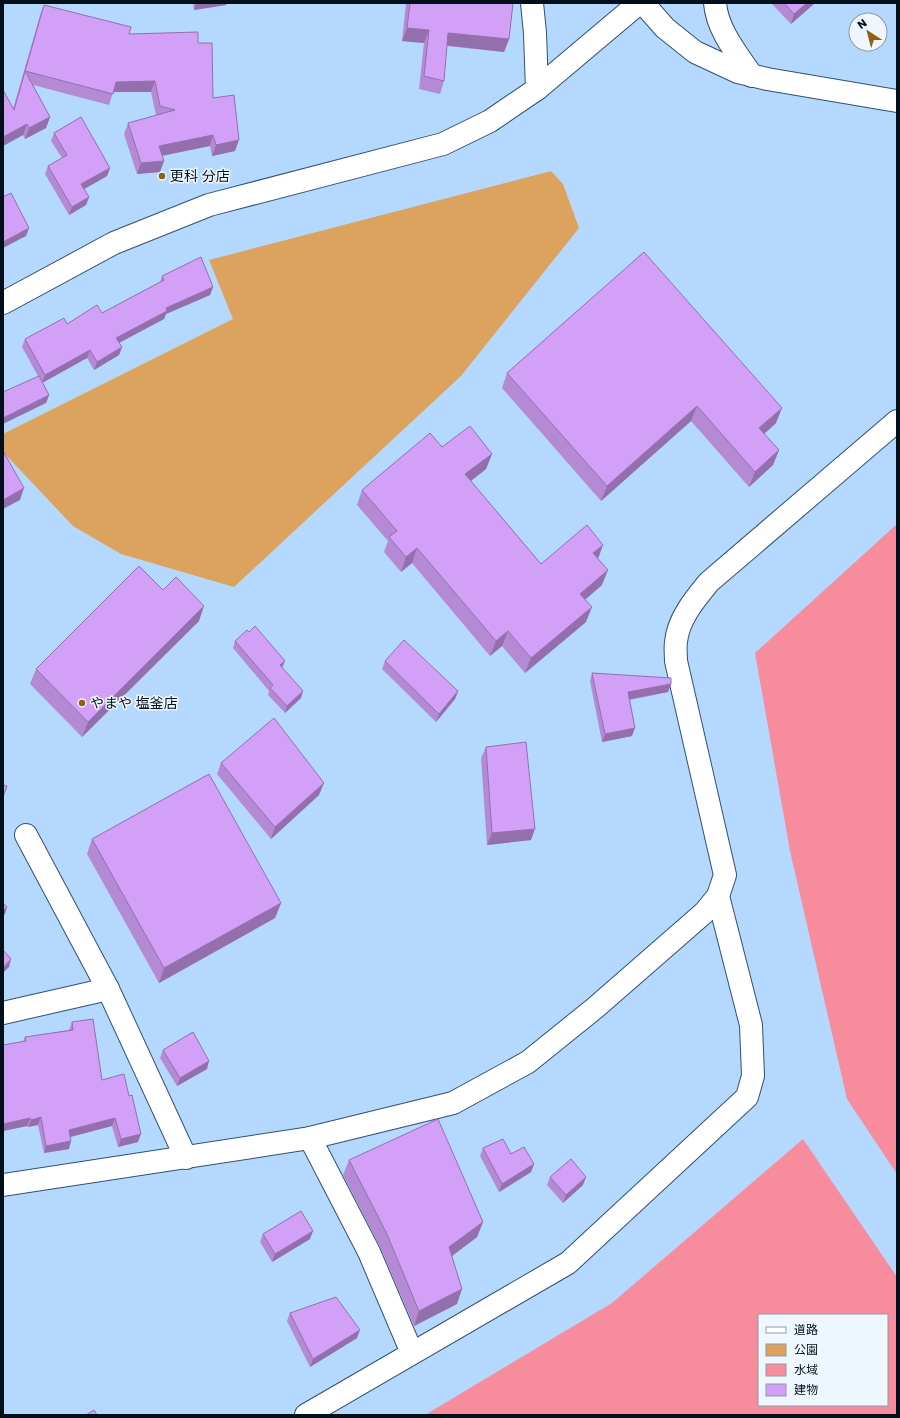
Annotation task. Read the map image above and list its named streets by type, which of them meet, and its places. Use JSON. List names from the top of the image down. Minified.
{"places":["更科 分店","やまや 塩釜店"],"legend":["道路","公園","水域","建物"],"north":"top left"}
